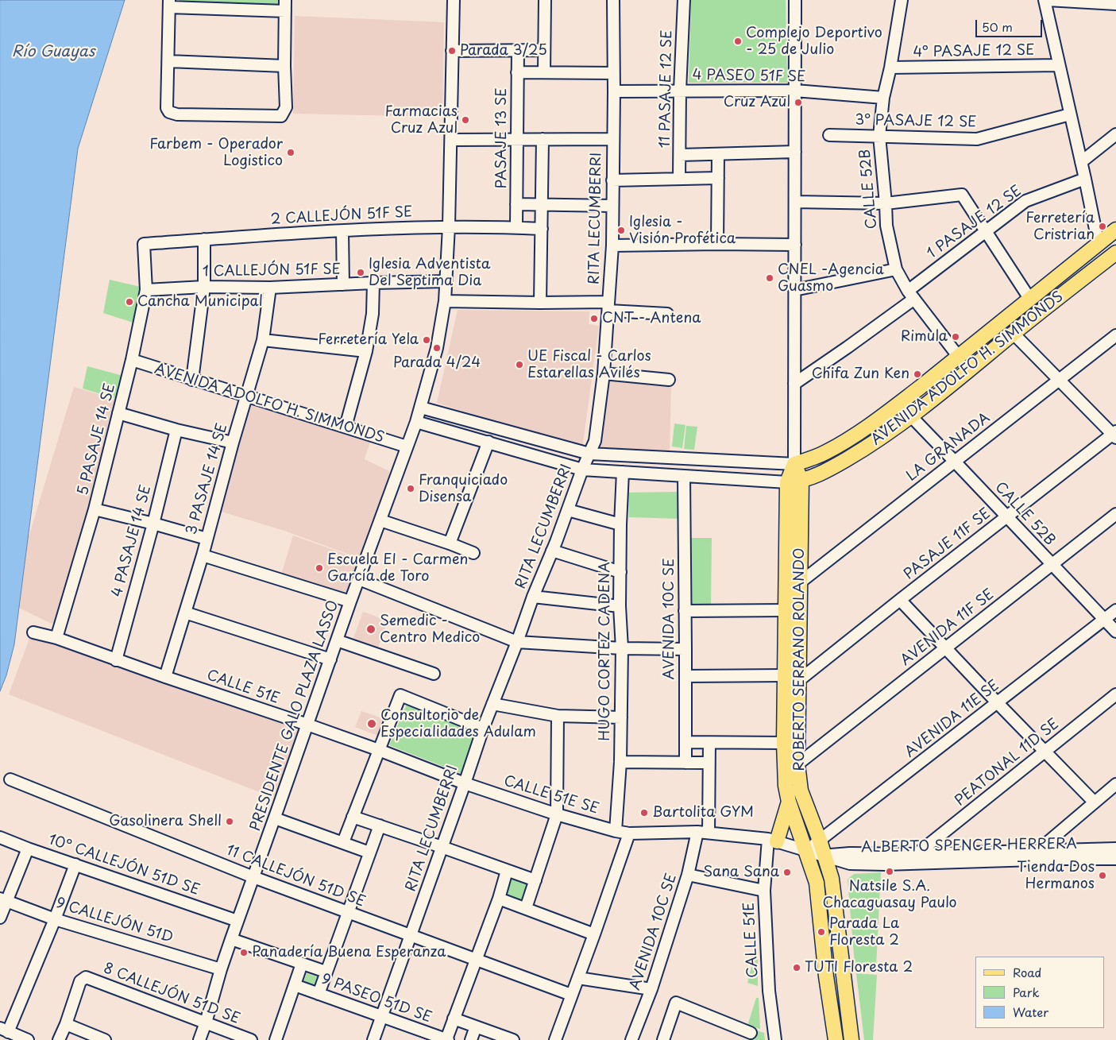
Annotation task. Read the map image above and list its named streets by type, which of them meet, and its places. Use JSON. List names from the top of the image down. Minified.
{"streets":{"main road":["AVENIDA ADOLFO H. SIMMONDS","ROBERTO SERRANO ROLANDO"],"street":["4° PASAJE 12 SE","4 PASEO 51F SE","11 PASAJE 12 SE","3° PASAJE 12 SE","PASAJE 13 SE","CALLE 52B","2 CALLEJÓN 51F SE","RITA LECUMBERRI","1 PASAJE 12 SE","1 CALLEJÓN 51F SE","5 PASAJE 14 SE","LA GRANADA","3 PASAJE 14 SE","4 PASAJE 14 SE","PASAJE 11F SE","AVENIDA 10C SE","AVENIDA 11F SE","HUGO CORTEZ CADENA","CALLE 51E","PRESIDENTE GALO PLAZA LASSO","AVENIDA 11E SE","PEATONAL 11D SE","CALLE 51E SE","ALBERTO SPENCER HERRERA","10° CALLEJÓN 51D SE","11 CALLEJÓN 51D SE","9 CALLEJÓN 51D","8 CALLEJÓN 51D SE","9 PASEO 51D SE"]},"crossings":[["4° PASAJE 12 SE","CALLE 52B"],["4 PASEO 51F SE","11 PASAJE 12 SE"],["4 PASEO 51F SE","CALLE 52B"],["4 PASEO 51F SE","RITA LECUMBERRI"],["4 PASEO 51F SE","ROBERTO SERRANO ROLANDO"],["3° PASAJE 12 SE","CALLE 52B"],["PASAJE 13 SE","2 CALLEJÓN 51F SE"],["CALLE 52B","1 PASAJE 12 SE"],["CALLE 52B","AVENIDA ADOLFO H. SIMMONDS"],["CALLE 52B","LA GRANADA"],["CALLE 52B","PASAJE 11F SE"],["CALLE 52B","AVENIDA 11F SE"],["CALLE 52B","AVENIDA 11E SE"],["2 CALLEJÓN 51F SE","5 PASAJE 14 SE"],["2 CALLEJÓN 51F SE","PRESIDENTE GALO PLAZA LASSO"],["RITA LECUMBERRI","AVENIDA ADOLFO H. SIMMONDS"],["RITA LECUMBERRI","CALLE 51E"],["RITA LECUMBERRI","CALLE 51E SE"],["RITA LECUMBERRI","11 CALLEJÓN 51D SE"],["RITA LECUMBERRI","9 PASEO 51D SE"],["1 PASAJE 12 SE","ROBERTO SERRANO ROLANDO"],["1 CALLEJÓN 51F SE","5 PASAJE 14 SE"],["1 CALLEJÓN 51F SE","3 PASAJE 14 SE"],["1 CALLEJÓN 51F SE","PRESIDENTE GALO PLAZA LASSO"],["AVENIDA ADOLFO H. SIMMONDS","5 PASAJE 14 SE"],["AVENIDA ADOLFO H. SIMMONDS","3 PASAJE 14 SE"],["AVENIDA ADOLFO H. SIMMONDS","AVENIDA 10C SE"],["AVENIDA ADOLFO H. SIMMONDS","HUGO CORTEZ CADENA"],["AVENIDA ADOLFO H. SIMMONDS","ROBERTO SERRANO ROLANDO"],["AVENIDA ADOLFO H. SIMMONDS","PRESIDENTE GALO PLAZA LASSO"],["5 PASAJE 14 SE","CALLE 51E"],["LA GRANADA","ROBERTO SERRANO ROLANDO"],["3 PASAJE 14 SE","CALLE 51E"],["4 PASAJE 14 SE","CALLE 51E"],["PASAJE 11F SE","ROBERTO SERRANO ROLANDO"],["AVENIDA 10C SE","ALBERTO SPENCER HERRERA"],["AVENIDA 11F SE","ROBERTO SERRANO ROLANDO"],["HUGO CORTEZ CADENA","CALLE 51E SE"],["ROBERTO SERRANO ROLANDO","AVENIDA 11E SE"],["ROBERTO SERRANO ROLANDO","ALBERTO SPENCER HERRERA"],["CALLE 51E","PRESIDENTE GALO PLAZA LASSO"],["CALLE 51E","CALLE 51E SE"],["CALLE 51E","ALBERTO SPENCER HERRERA"],["PRESIDENTE GALO PLAZA LASSO","10° CALLEJÓN 51D SE"],["PRESIDENTE GALO PLAZA LASSO","11 CALLEJÓN 51D SE"],["PRESIDENTE GALO PLAZA LASSO","9 CALLEJÓN 51D"],["PRESIDENTE GALO PLAZA LASSO","8 CALLEJÓN 51D SE"],["AVENIDA 11E SE","ALBERTO SPENCER HERRERA"],["PEATONAL 11D SE","ALBERTO SPENCER HERRERA"],["CALLE 51E SE","ALBERTO SPENCER HERRERA"]],"water":["Río Guayas"],"places":["Complejo Deportivo - 25 de Julio","Parada 3/25","Cruz Azul","Farmacias Cruz Azul","Farbem - Operador Logistico","Ferretería Cristrian","Iglesia - Visión Profética","Iglesia Adventista Del Septima Dia","CNEL -Agencia Guasmo","Cancha Municipal","CNT - Antena","Rimula","Ferretería Yela","Parada 4/24","UE Fiscal - Carlos Estarellas Avilés","Chifa Zun Ken","Franquiciado Disensa","Escuela EI - Carmen García de Toro","Semedic - Centro Medico","Consultorio de Especialidades Adulam","Bartolita GYM","Gasolinera Shell","Natsile S.A. Chacaguasay Paulo","Sana Sana","Tienda Dos Hermanos","Parada La Floresta 2","Panadería Buena Esperanza","TUTI Floresta 2"],"legend":["Road","Park","Water"],"scale_bar":"50 m"}
